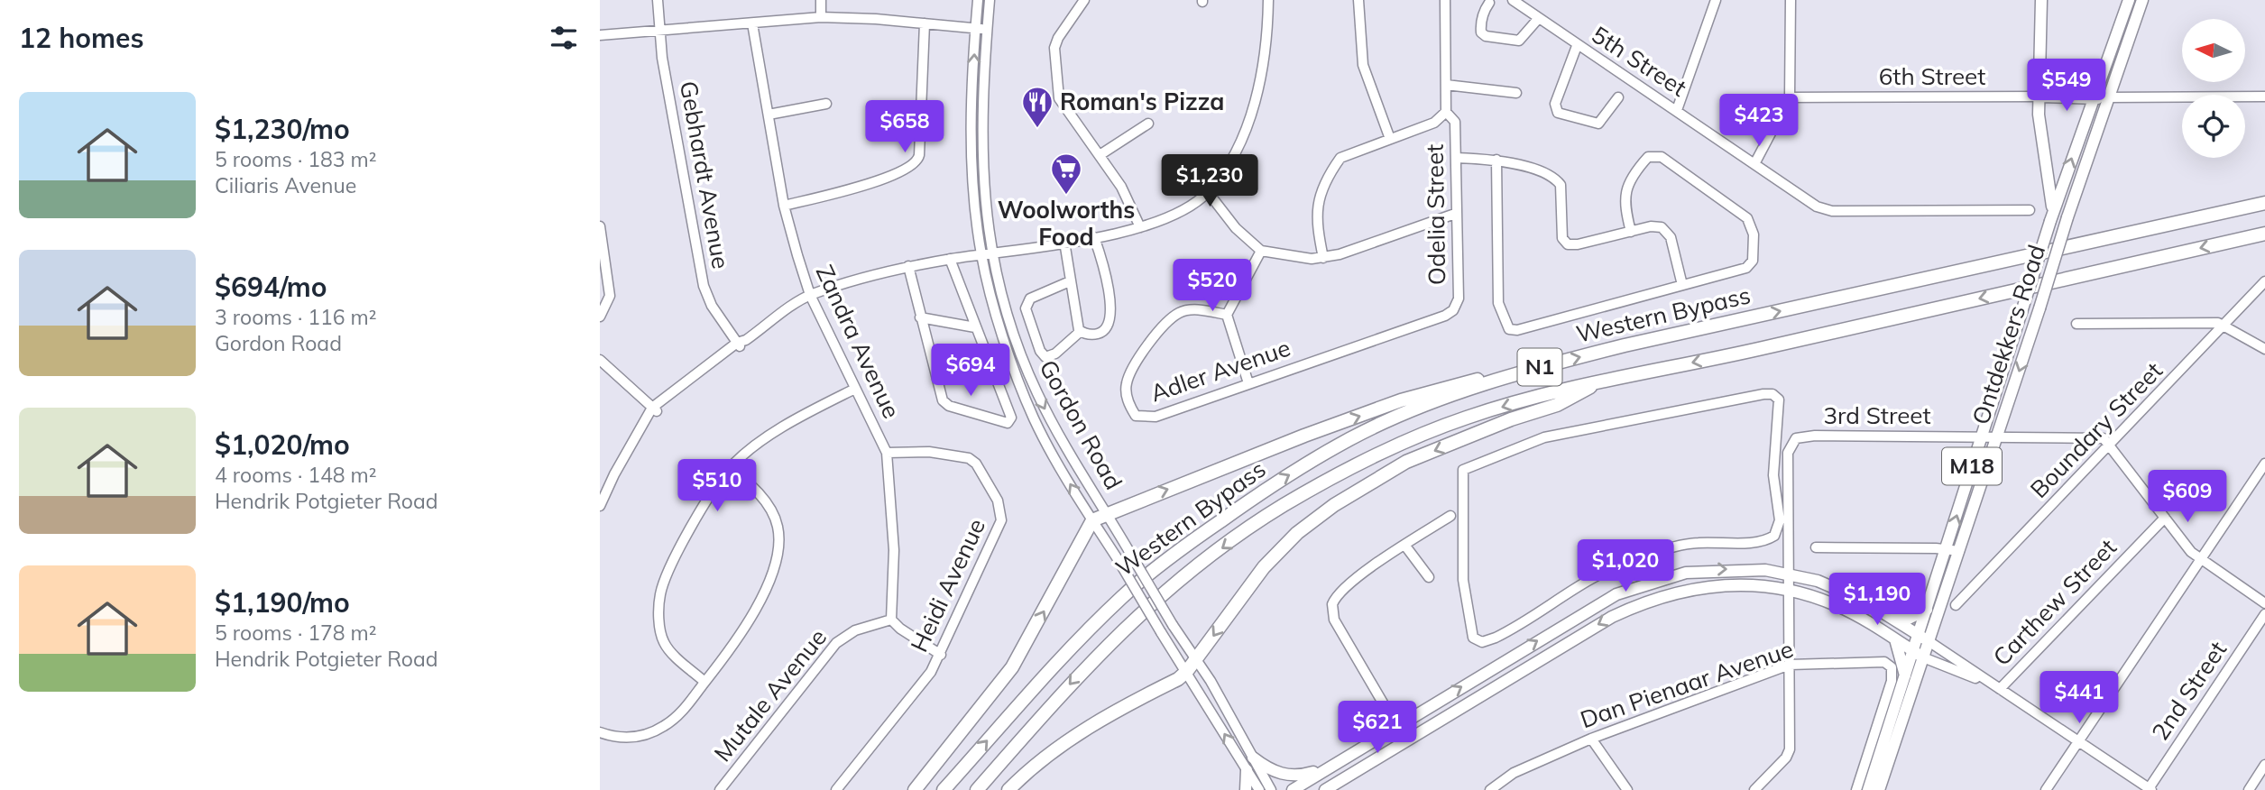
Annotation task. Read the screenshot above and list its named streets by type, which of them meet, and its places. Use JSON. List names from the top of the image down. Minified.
{"streets":{"highway":["Western Bypass","N1"],"main road":["6th Street","Ontdekkers Road","M18"],"street":["5th Street","Gebhardt Avenue","Odelia Street","Zandra Avenue","Adler Avenue","3rd Street","Gordon Road","Boundary Street","Heidi Avenue","Carthew Street","Dan Pienaar Avenue","2nd Street","Mutale Avenue"]},"crossings":[["6th Street","Ontdekkers Road"],["Odelia Street","Adler Avenue"],["Ontdekkers Road","3rd Street"],["Zandra Avenue","Heidi Avenue"],["Zandra Avenue","Mutale Avenue"],["3rd Street","Boundary Street"],["3rd Street","Dan Pienaar Avenue"]],"places":{"restaurant":["Roman's Pizza"],"supermarket":["Woolworths Food"]},"north":"left","page":{"heading":"12 homes","price":["$549","$423","$658","$1,230","$520","$694","$510","$609","$1,020","$1,190","$441","$621"],"list":[{"name":"$1,230/mo","note":"5 rooms · 183 m² · Ciliaris Avenue"},{"name":"$694/mo","note":"3 rooms · 116 m² · Gordon Road"},{"name":"$1,020/mo","note":"4 rooms · 148 m² · Hendrik Potgieter Road"},{"name":"$1,190/mo","note":"5 rooms · 178 m² · Hendrik Potgieter Road"}]}}
